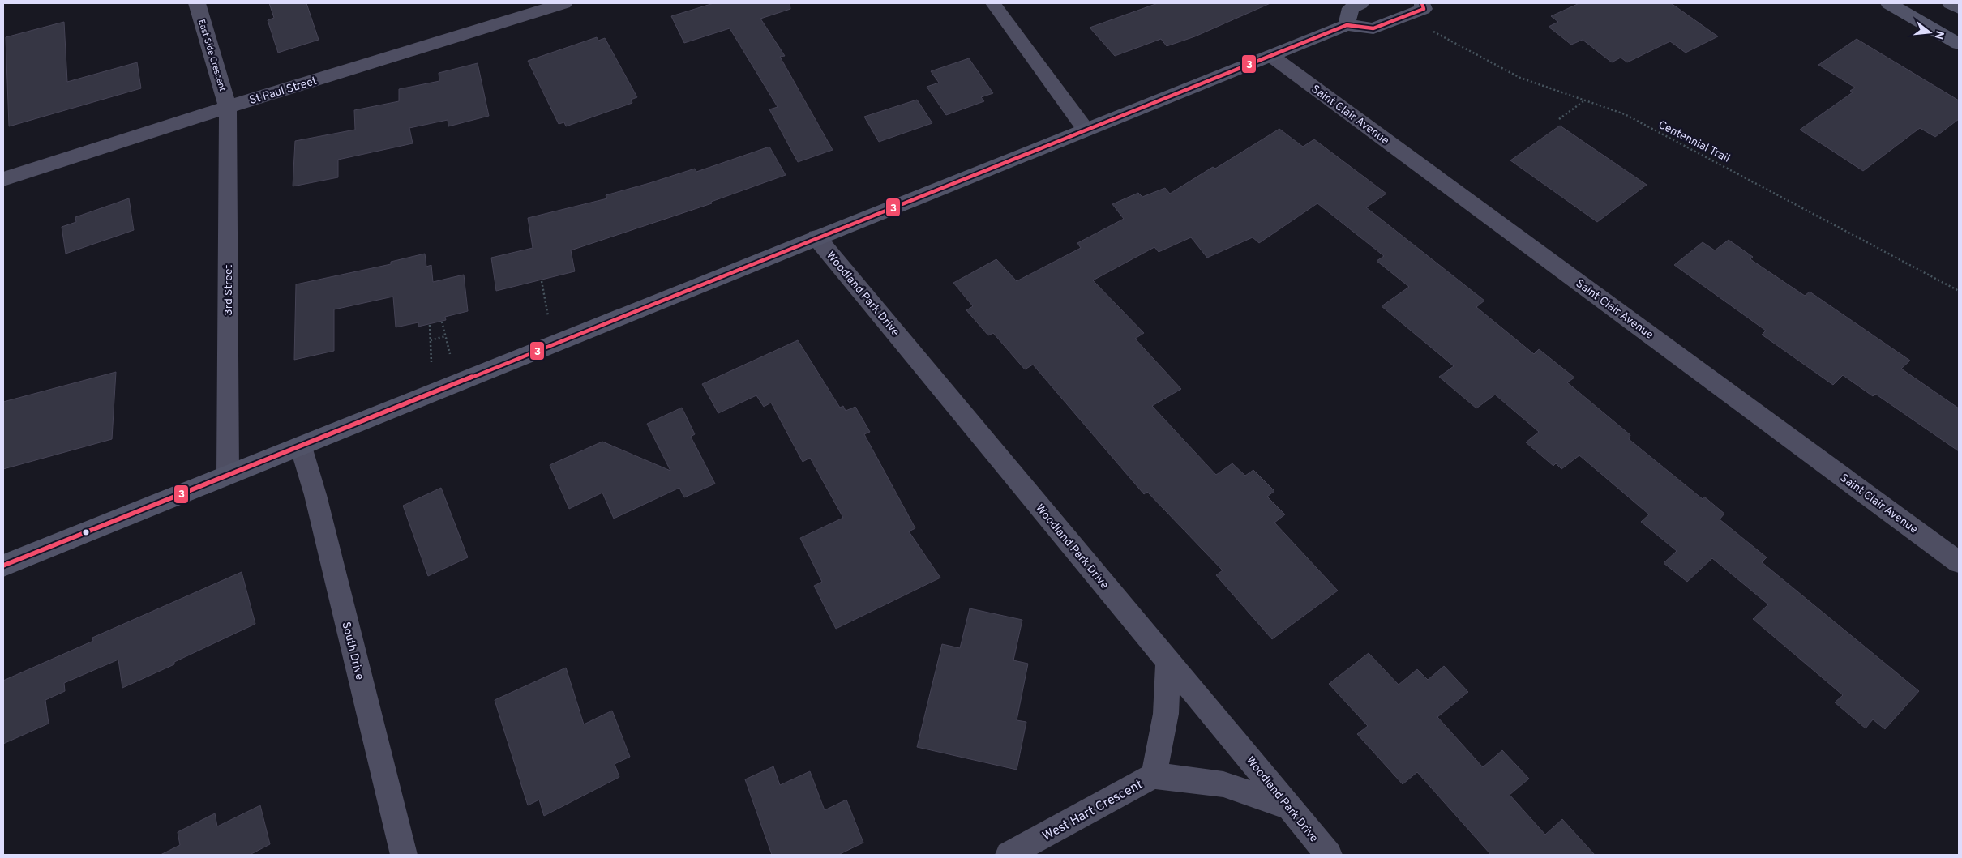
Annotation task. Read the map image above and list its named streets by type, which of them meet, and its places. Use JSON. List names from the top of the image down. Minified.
{"streets":{"street":["East Side Crescent","St Paul Street","Saint Clair Avenue","3rd Street","Woodland Park Drive","South Drive","West Hart Crescent"],"path":["Centennial Trail"]},"crossings":[["East Side Crescent","St Paul Street"],["East Side Crescent","3rd Street"],["St Paul Street","3rd Street"],["Woodland Park Drive","West Hart Crescent"]],"lines":["transit line 3"],"north":"right"}
